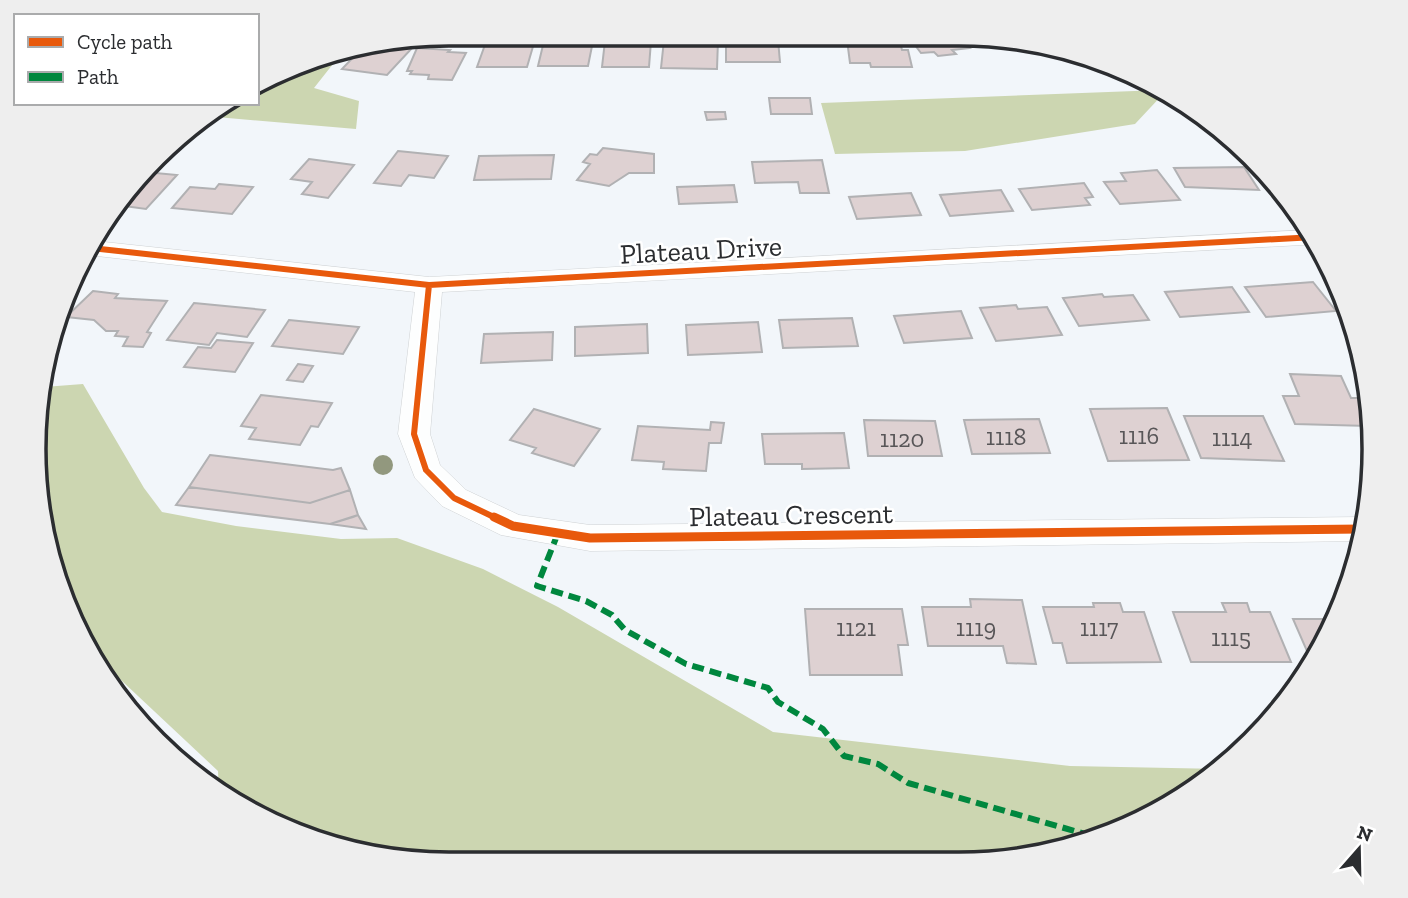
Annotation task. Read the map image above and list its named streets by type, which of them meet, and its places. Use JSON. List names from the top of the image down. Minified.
{"streets":{"street":["Plateau Drive","Plateau Crescent"]},"crossings":[["Plateau Drive","Plateau Crescent"]],"house_numbers":["1116","1118","1114","1120","1121","1119","1117","1115"],"legend":["Cycle path","Path"],"north":"top"}
